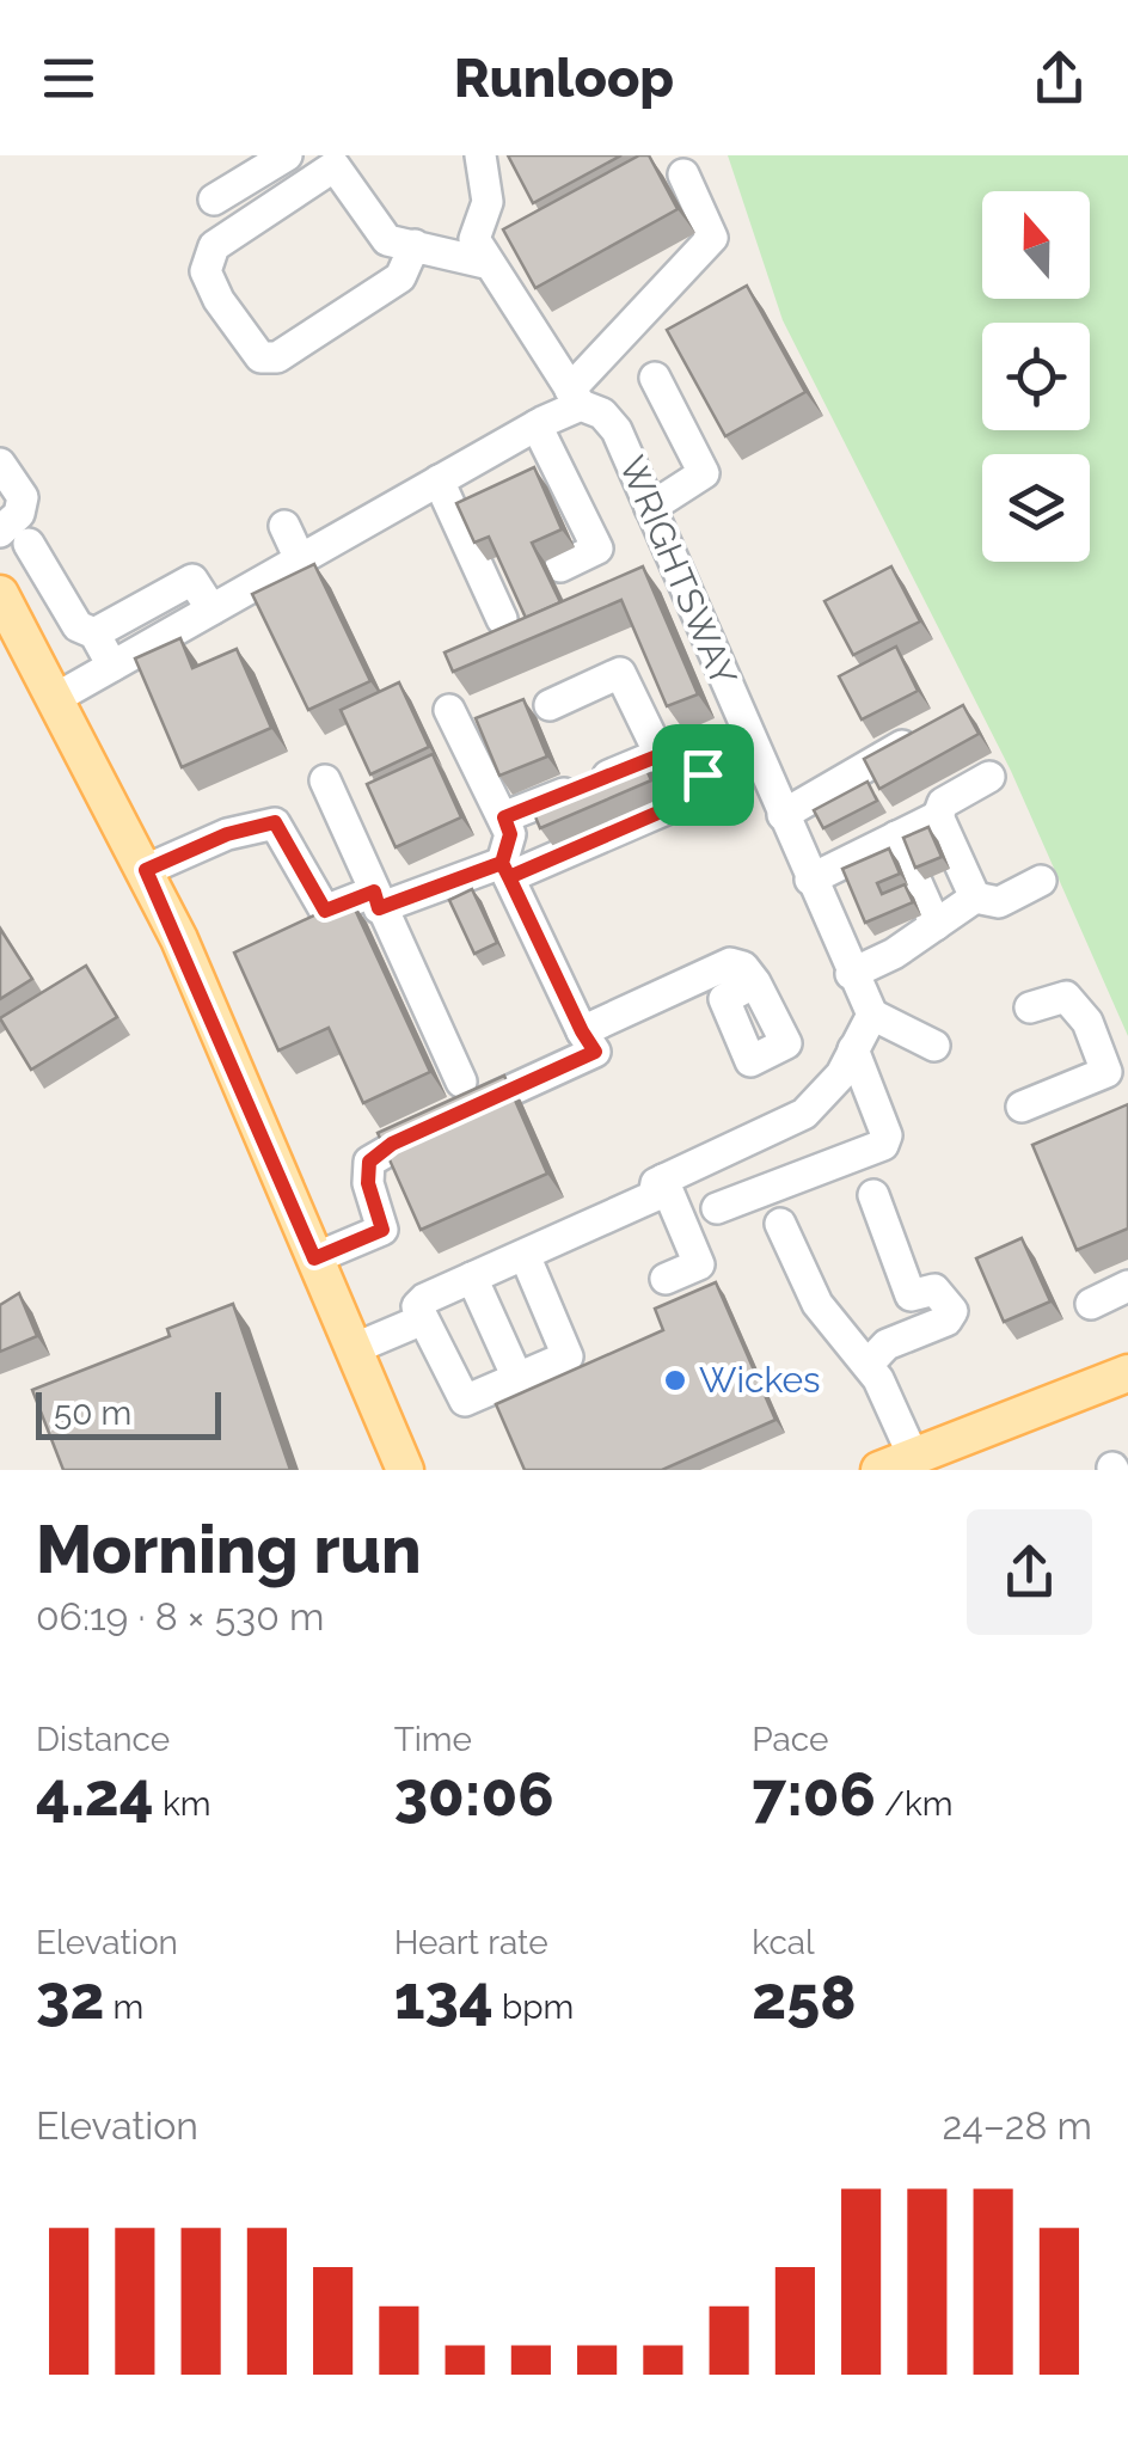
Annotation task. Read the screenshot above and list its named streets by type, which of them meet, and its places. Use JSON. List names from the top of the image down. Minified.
{"streets":{"street":["WRIGHTSWAY"]},"places":["Wickes"],"scale_bar":"50 m","north":"top","page":{"header":"Runloop","scale":"50 m","heading":["Morning run","06:19 · 8 × 530 m"],"stats":[["Distance","4.24 km"],["Time","30:06"],["Pace","7:06 /km"],["Elevation","32 m"],["Heart rate","134 bpm"],["kcal","258"]],"chart":["Elevation","24–28 m"]}}
